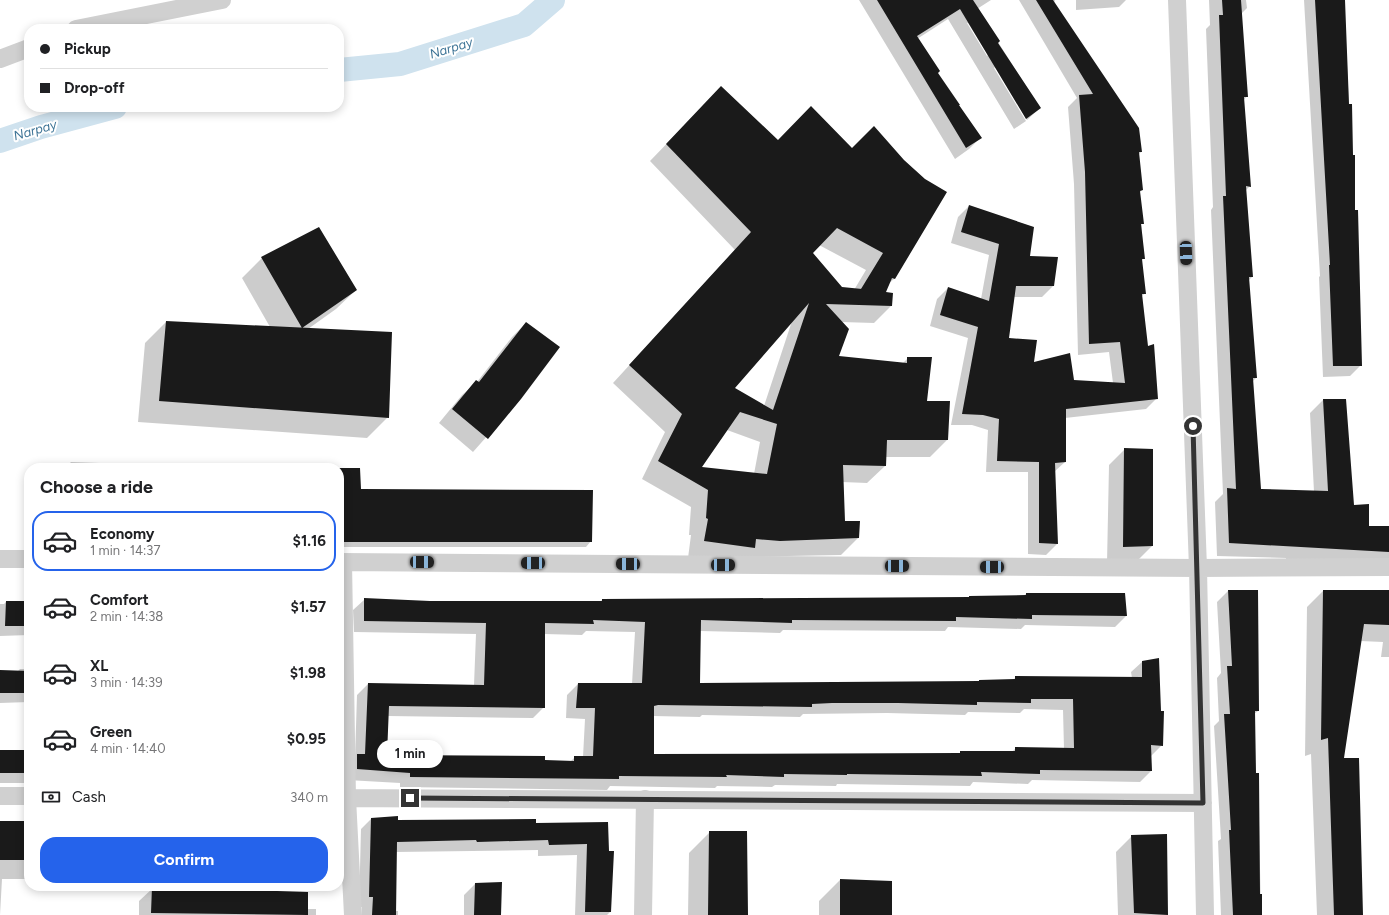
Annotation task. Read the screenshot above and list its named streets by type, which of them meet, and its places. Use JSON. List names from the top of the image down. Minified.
{"water":["Narpay"],"page":{"banner":["Pickup","Drop-off"],"heading":"Choose a ride","list":[{"name":"Economy","note":"1 min · 14:37","value":"$1.16"},{"name":"Comfort","note":"2 min · 14:38","value":"$1.57"},{"name":"XL","note":"3 min · 14:39","value":"$1.98"},{"name":"Green","note":"4 min · 14:40","value":"$0.95"}],"bubble":"1 min","pay":["Cash","340 m"],"buttons":"Confirm"}}
